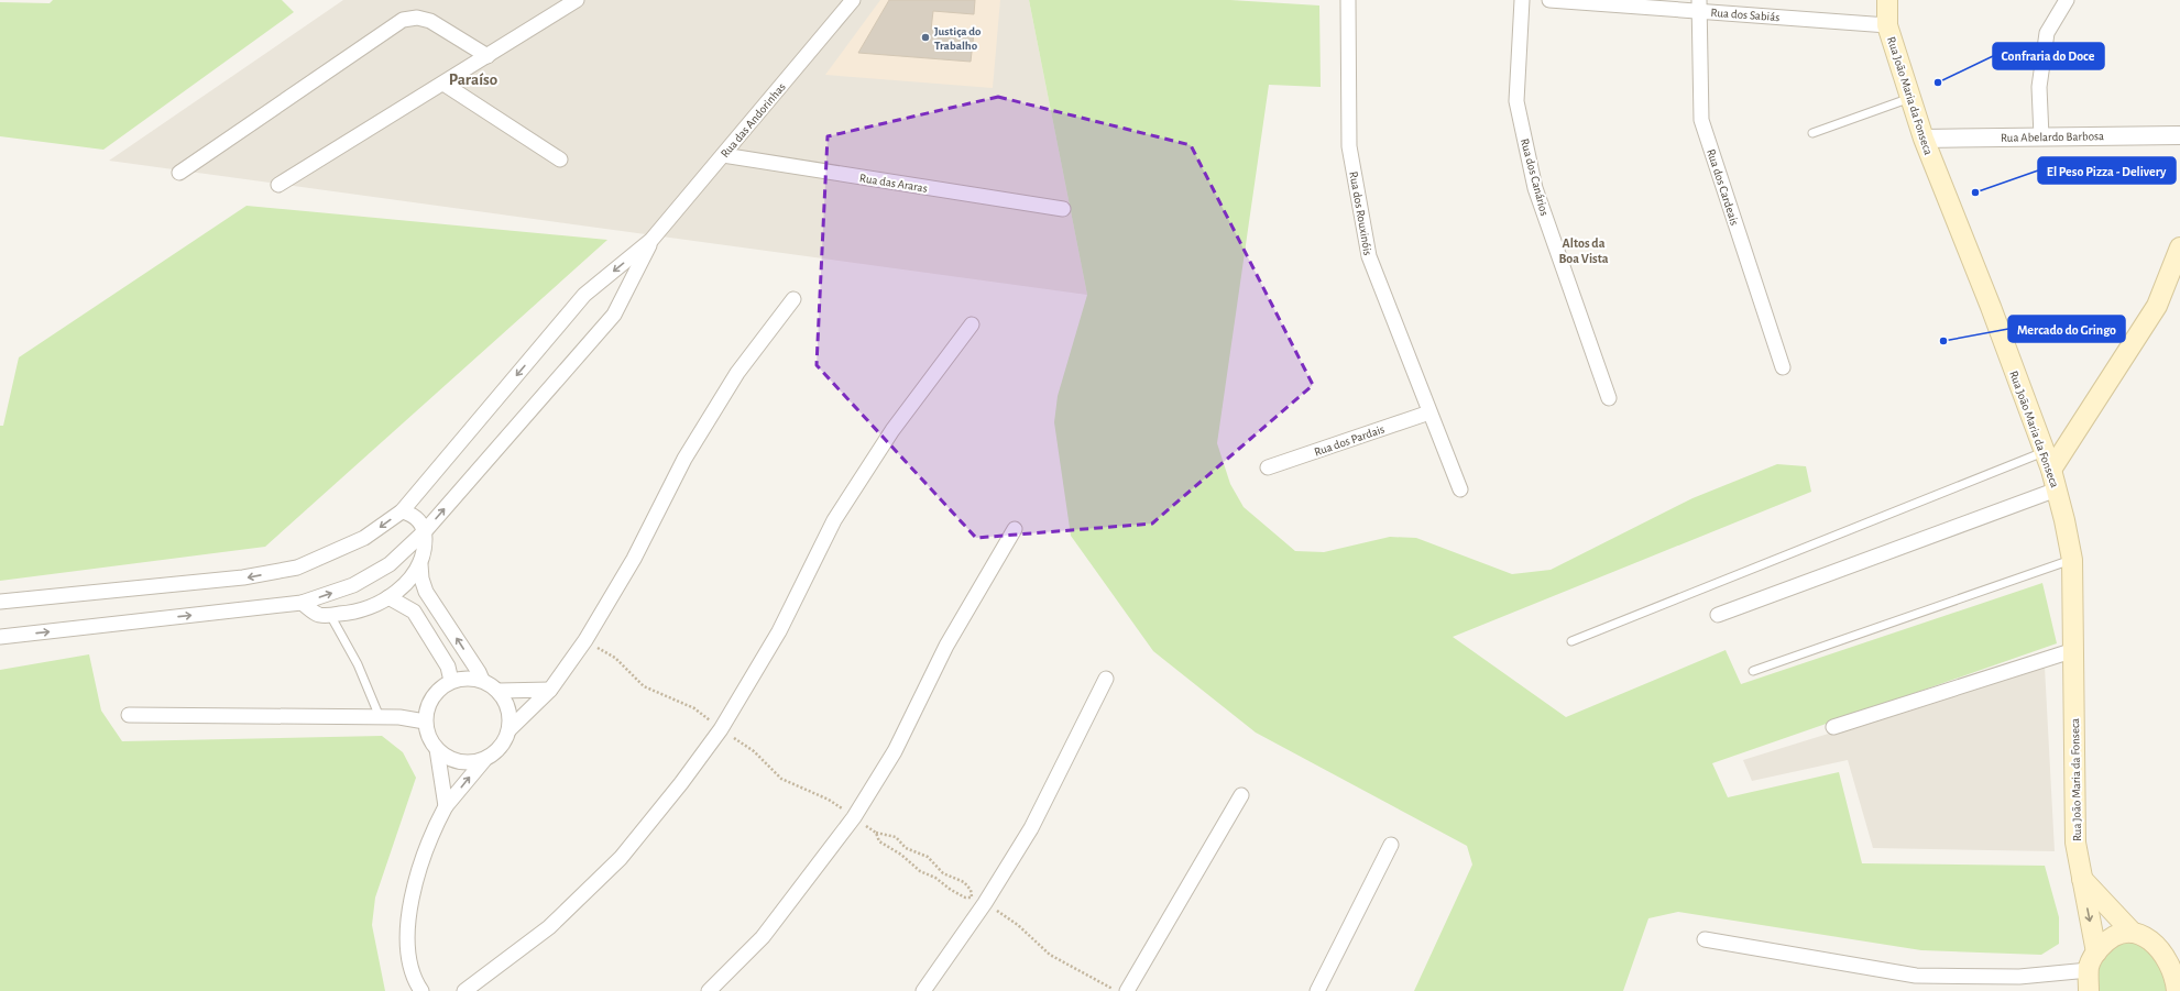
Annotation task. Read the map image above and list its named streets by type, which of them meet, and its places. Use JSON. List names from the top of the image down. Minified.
{"streets":{"main road":["Rua João Maria da Fonseca"],"street":["Rua dos Sabiás","Rua das Andorinhas","Rua Abelardo Barbosa","Rua dos Canários","Rua das Araras","Rua dos Cardeais","Rua dos Rouxinóis","Rua dos Pardais"]},"crossings":[["Rua dos Sabiás","Rua João Maria da Fonseca"],["Rua dos Sabiás","Rua dos Cardeais"],["Rua João Maria da Fonseca","Rua Abelardo Barbosa"],["Rua das Andorinhas","Rua das Araras"],["Rua dos Rouxinóis","Rua dos Pardais"]],"districts":["Paraíso","Altos da Boa Vista"],"places":["Justiça do Trabalho","Confraria do Doce","El Peso Pizza - Delivery","Mercado do Gringo"]}
